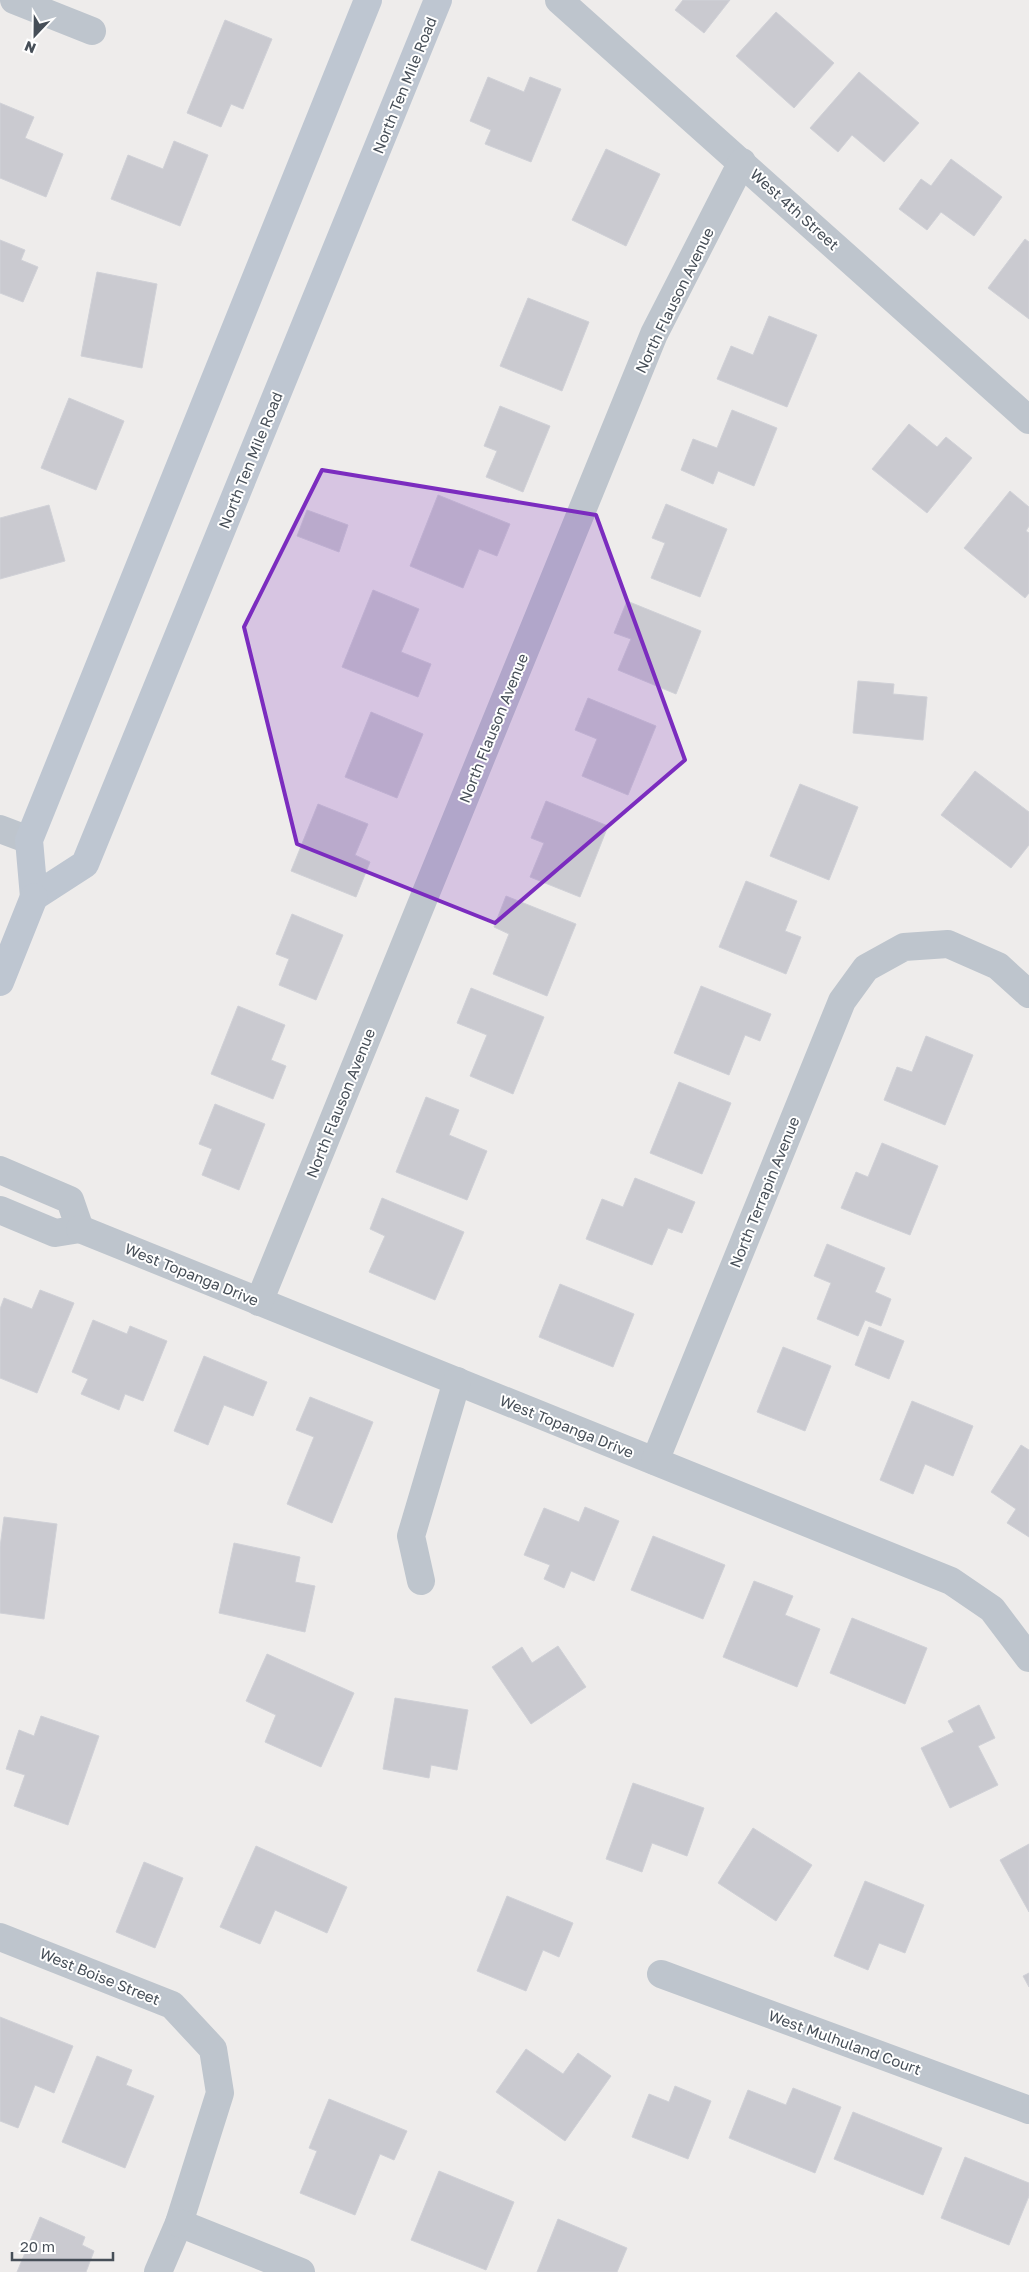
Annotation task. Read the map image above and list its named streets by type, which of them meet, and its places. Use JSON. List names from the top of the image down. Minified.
{"streets":{"main road":["North Ten Mile Road"],"street":["West 4th Street","North Flauson Avenue","North Terrapin Avenue","West Topanga Drive","West Boise Street","West Mulhuland Court"]},"crossings":[["West 4th Street","North Flauson Avenue"],["North Flauson Avenue","West Topanga Drive"],["North Terrapin Avenue","West Topanga Drive"]],"scale_bar":"20 m","north":"bottom"}
